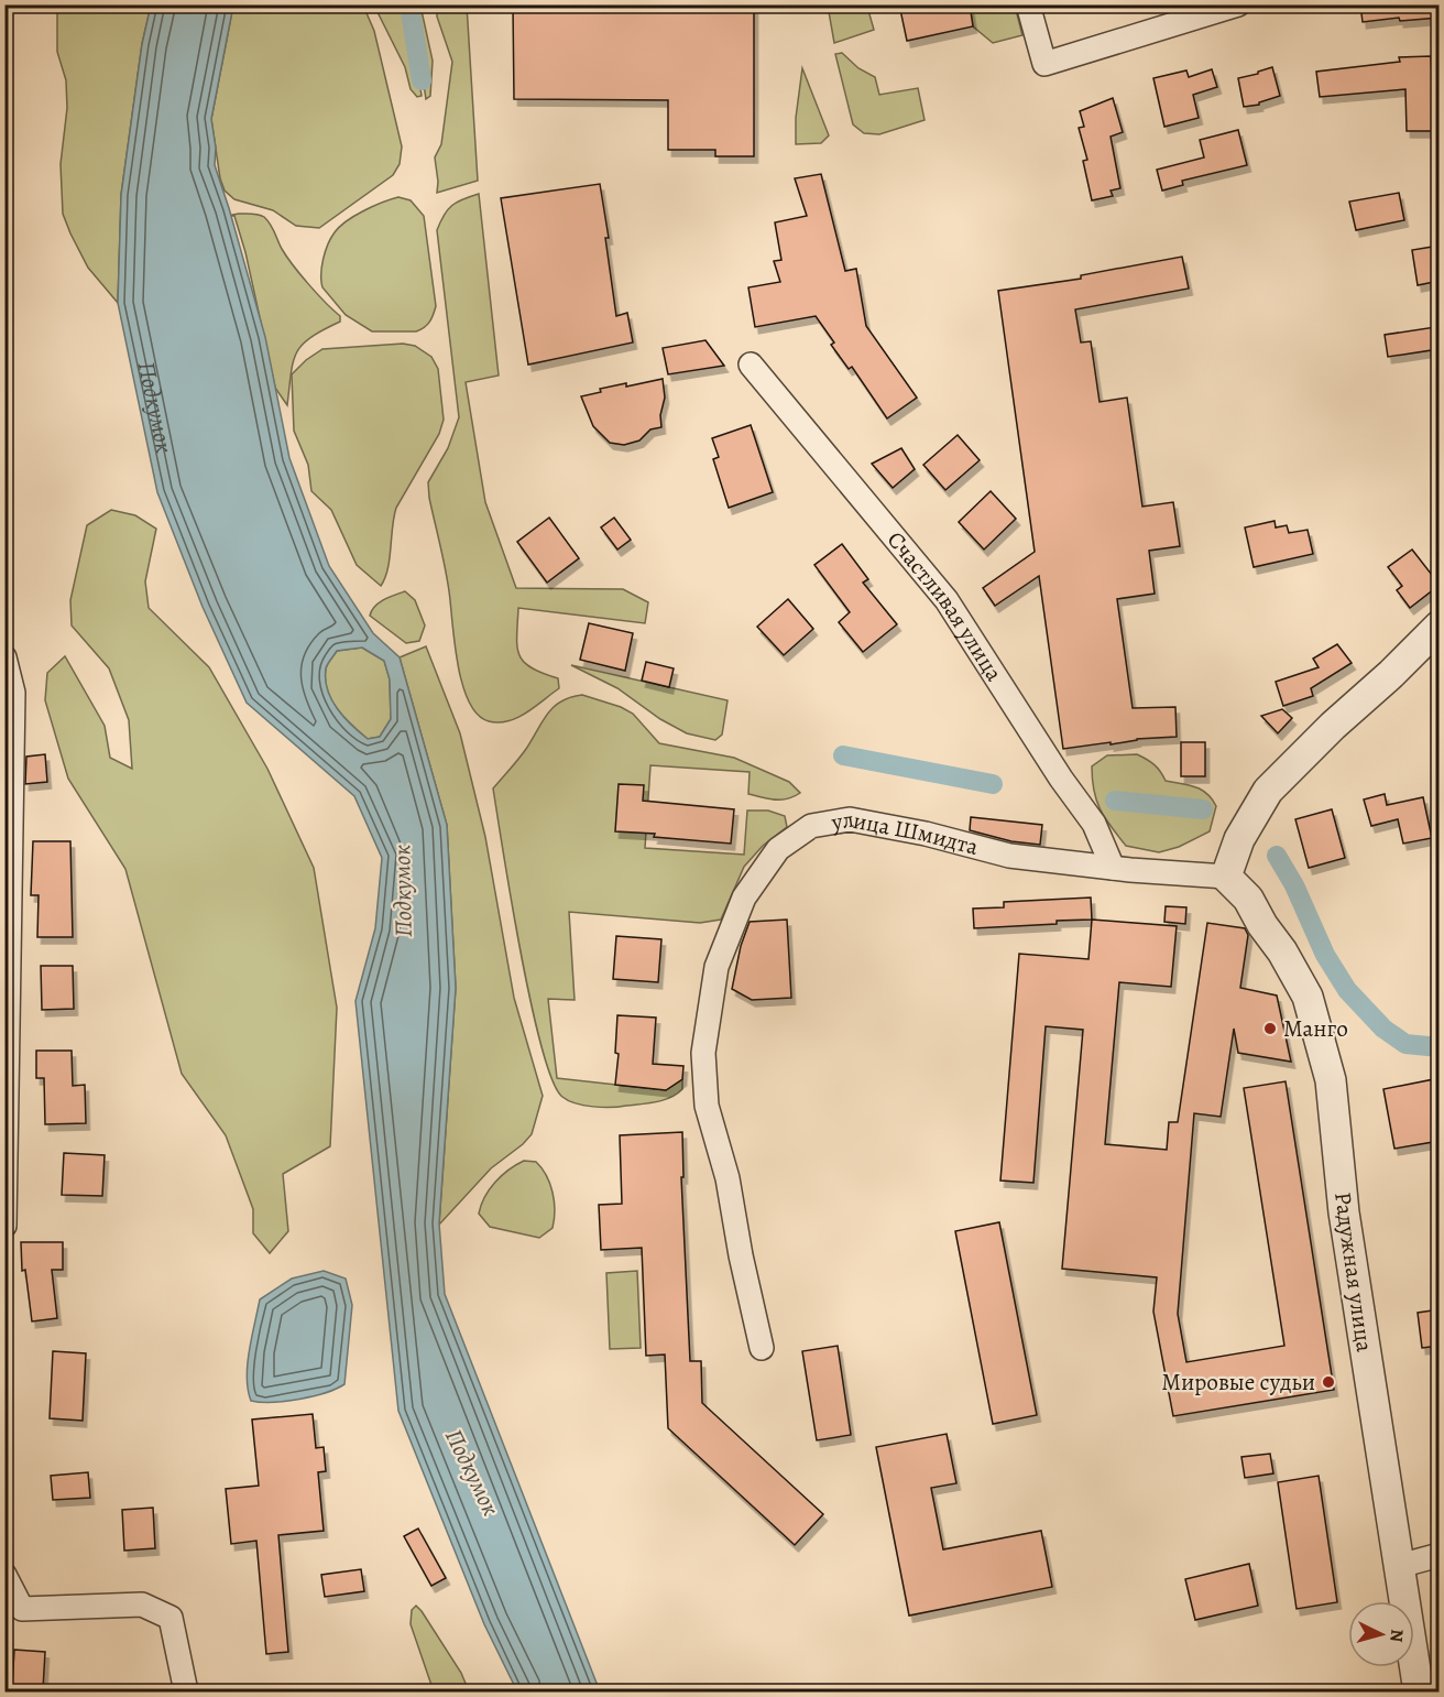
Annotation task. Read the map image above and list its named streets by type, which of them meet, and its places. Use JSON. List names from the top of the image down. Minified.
{"streets":{"street":["Счастливая улица","улица Шмидта","Радужная улица"]},"crossings":[["Счастливая улица","улица Шмидта"],["улица Шмидта","Радужная улица"]],"water":["Подкумок"],"places":["Манго","Мировые судьи"],"north":"right"}
